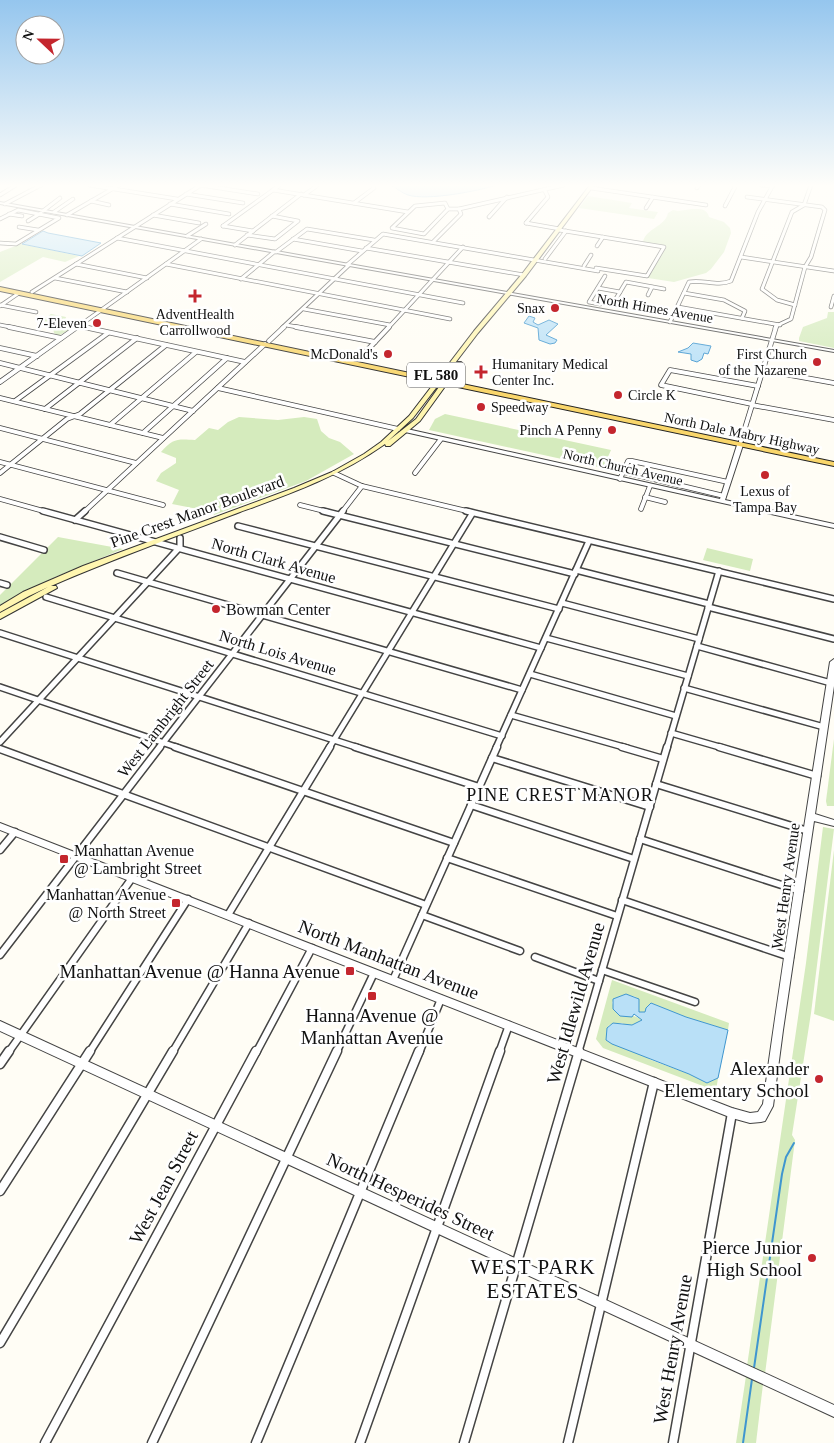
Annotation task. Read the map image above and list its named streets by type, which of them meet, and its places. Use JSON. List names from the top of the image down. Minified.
{"streets":{"main road":["FL 580","North Dale Mabry Highway","Pine Crest Manor Boulevard"],"street":["North Himes Avenue","North Church Avenue","North Clark Avenue","North Lois Avenue","West Lambright Street","West Henry Avenue","North Manhattan Avenue","West Idlewild Avenue","West Jean Street","North Hesperides Street"]},"crossings":[["North Dale Mabry Highway","Pine Crest Manor Boulevard"],["North Church Avenue","Pine Crest Manor Boulevard"],["Pine Crest Manor Boulevard","North Clark Avenue"],["North Clark Avenue","West Lambright Street"],["North Lois Avenue","West Lambright Street"],["West Lambright Street","North Manhattan Avenue"],["West Henry Avenue","North Manhattan Avenue"],["West Henry Avenue","North Hesperides Street"],["North Manhattan Avenue","West Idlewild Avenue"],["North Manhattan Avenue","West Jean Street"],["West Idlewild Avenue","North Hesperides Street"],["West Jean Street","North Hesperides Street"]],"districts":["PINE CREST MANOR","WEST PARK ESTATES"],"places":{"health":["AdventHealth Carrollwood","Humanitary Medical Center Inc."],"other":["Snax","7-Eleven","McDonald's","First Church of the Nazarene","Circle K","Speedway","Pinch A Penny","Lexus of Tampa Bay","Bowman Center","Alexander Elementary School","Pierce Junior High School"],"transit":["Manhattan Avenue @ Lambright Street","Manhattan Avenue @ North Street","Manhattan Avenue @ Hanna Avenue","Hanna Avenue @ Manhattan Avenue"]},"north":"left"}
